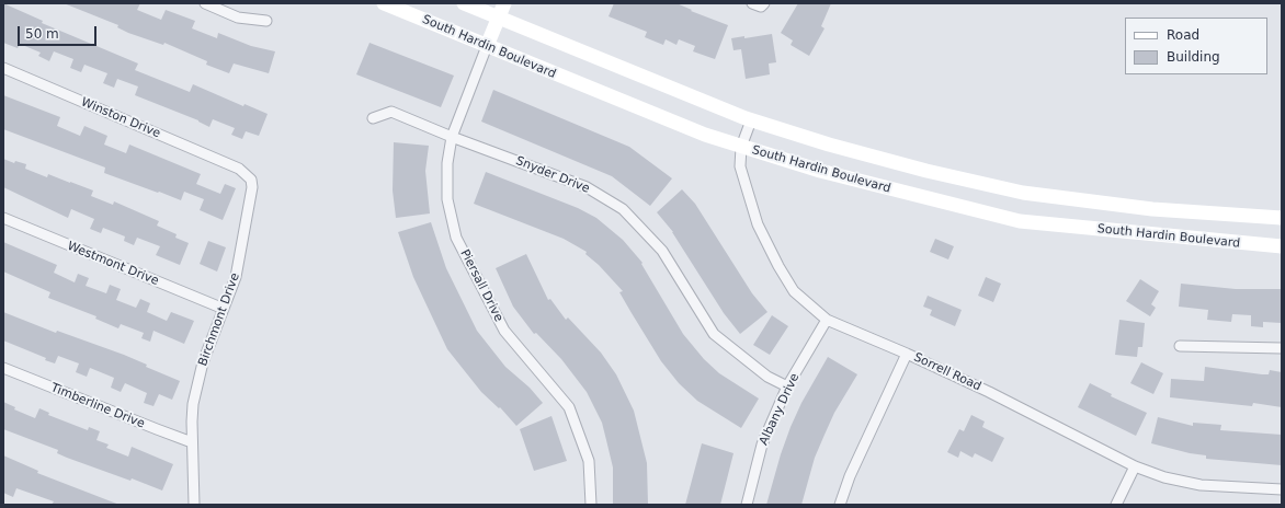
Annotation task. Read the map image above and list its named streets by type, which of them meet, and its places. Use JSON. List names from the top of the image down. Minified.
{"streets":{"main road":["South Hardin Boulevard"],"street":["Winston Drive","Snyder Drive","Westmont Drive","Piersall Drive","Birchmont Drive","Sorrell Road","Timberline Drive","Albany Drive"]},"crossings":[["South Hardin Boulevard","Piersall Drive"],["South Hardin Boulevard","Sorrell Road"],["Winston Drive","Birchmont Drive"],["Snyder Drive","Piersall Drive"],["Snyder Drive","Albany Drive"],["Westmont Drive","Birchmont Drive"],["Birchmont Drive","Timberline Drive"],["Sorrell Road","Albany Drive"]],"legend":["Road","Building"],"scale_bar":"50 m"}
